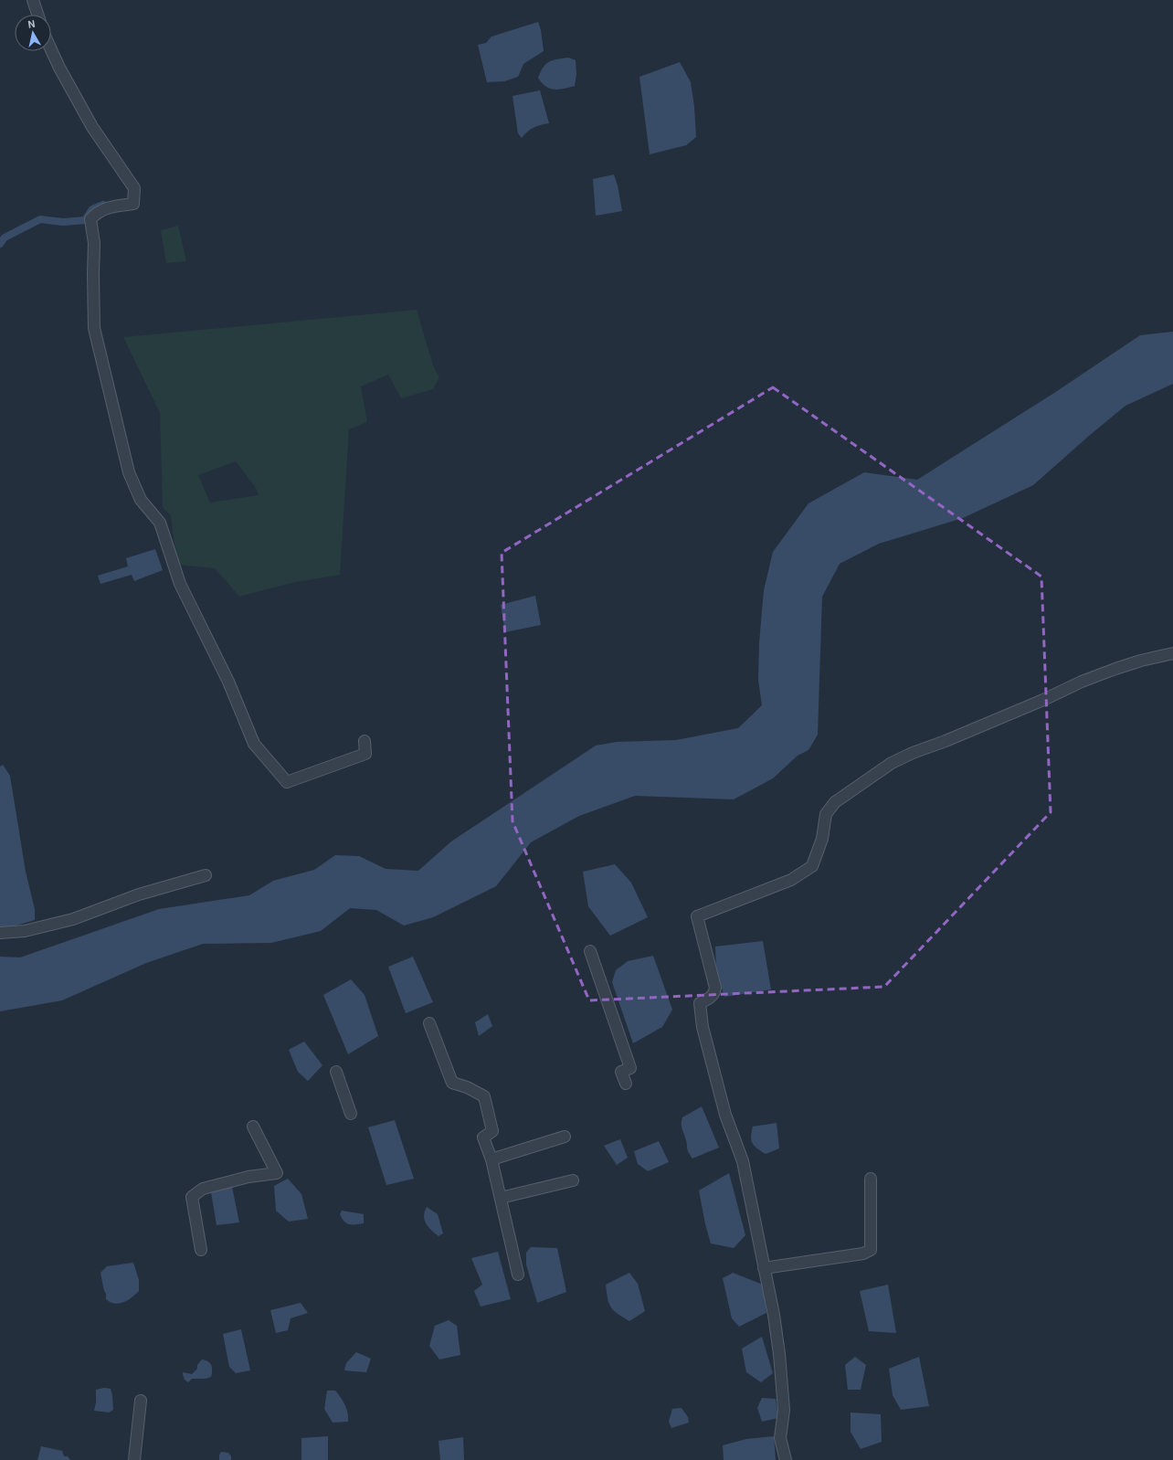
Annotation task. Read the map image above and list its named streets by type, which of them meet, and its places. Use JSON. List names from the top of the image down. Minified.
{"north":"top"}
